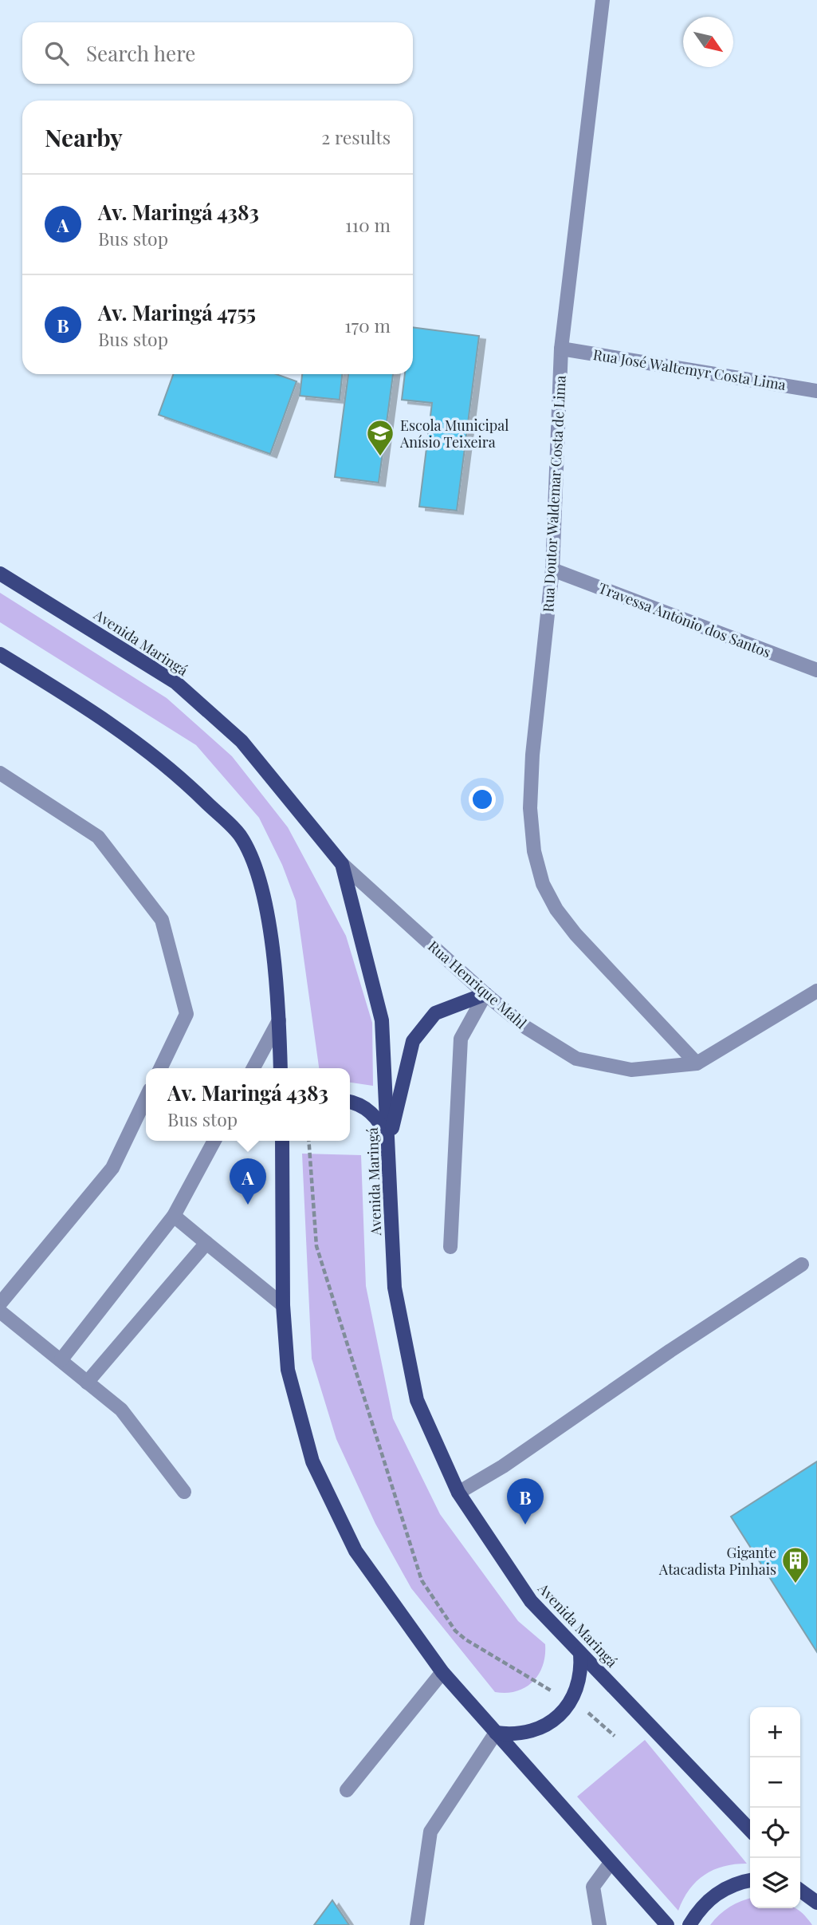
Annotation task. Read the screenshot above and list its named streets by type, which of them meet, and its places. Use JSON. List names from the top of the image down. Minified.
{"streets":{"main road":["Avenida Maringá"],"street":["Rua José Waltemyr Costa Lima","Rua Doutor Waldemar Costa de Lima","Travessa Antônio dos Santos","Rua Henrique Mahl"]},"crossings":[["Rua José Waltemyr Costa Lima","Rua Doutor Waldemar Costa de Lima"],["Rua Doutor Waldemar Costa de Lima","Travessa Antônio dos Santos"],["Rua Doutor Waldemar Costa de Lima","Rua Henrique Mahl"],["Avenida Maringá","Rua Henrique Mahl"]],"places":{"school or university":["Escola Municipal Anísio Teixeira"],"building":["Gigante Atacadista Pinhais"]},"north":"bottom right","page":{"search":"Search here","heading":["Nearby","2 results"],"list":[{"mark":"A","name":"Av. Maringá 4383","note":"Bus stop","value":"110 m"},{"mark":"B","name":"Av. Maringá 4755","note":"Bus stop","value":"170 m"}],"popup":["Av. Maringá 4383","Bus stop"],"pins":["A","B"],"map_buttons":["+","−"]}}
